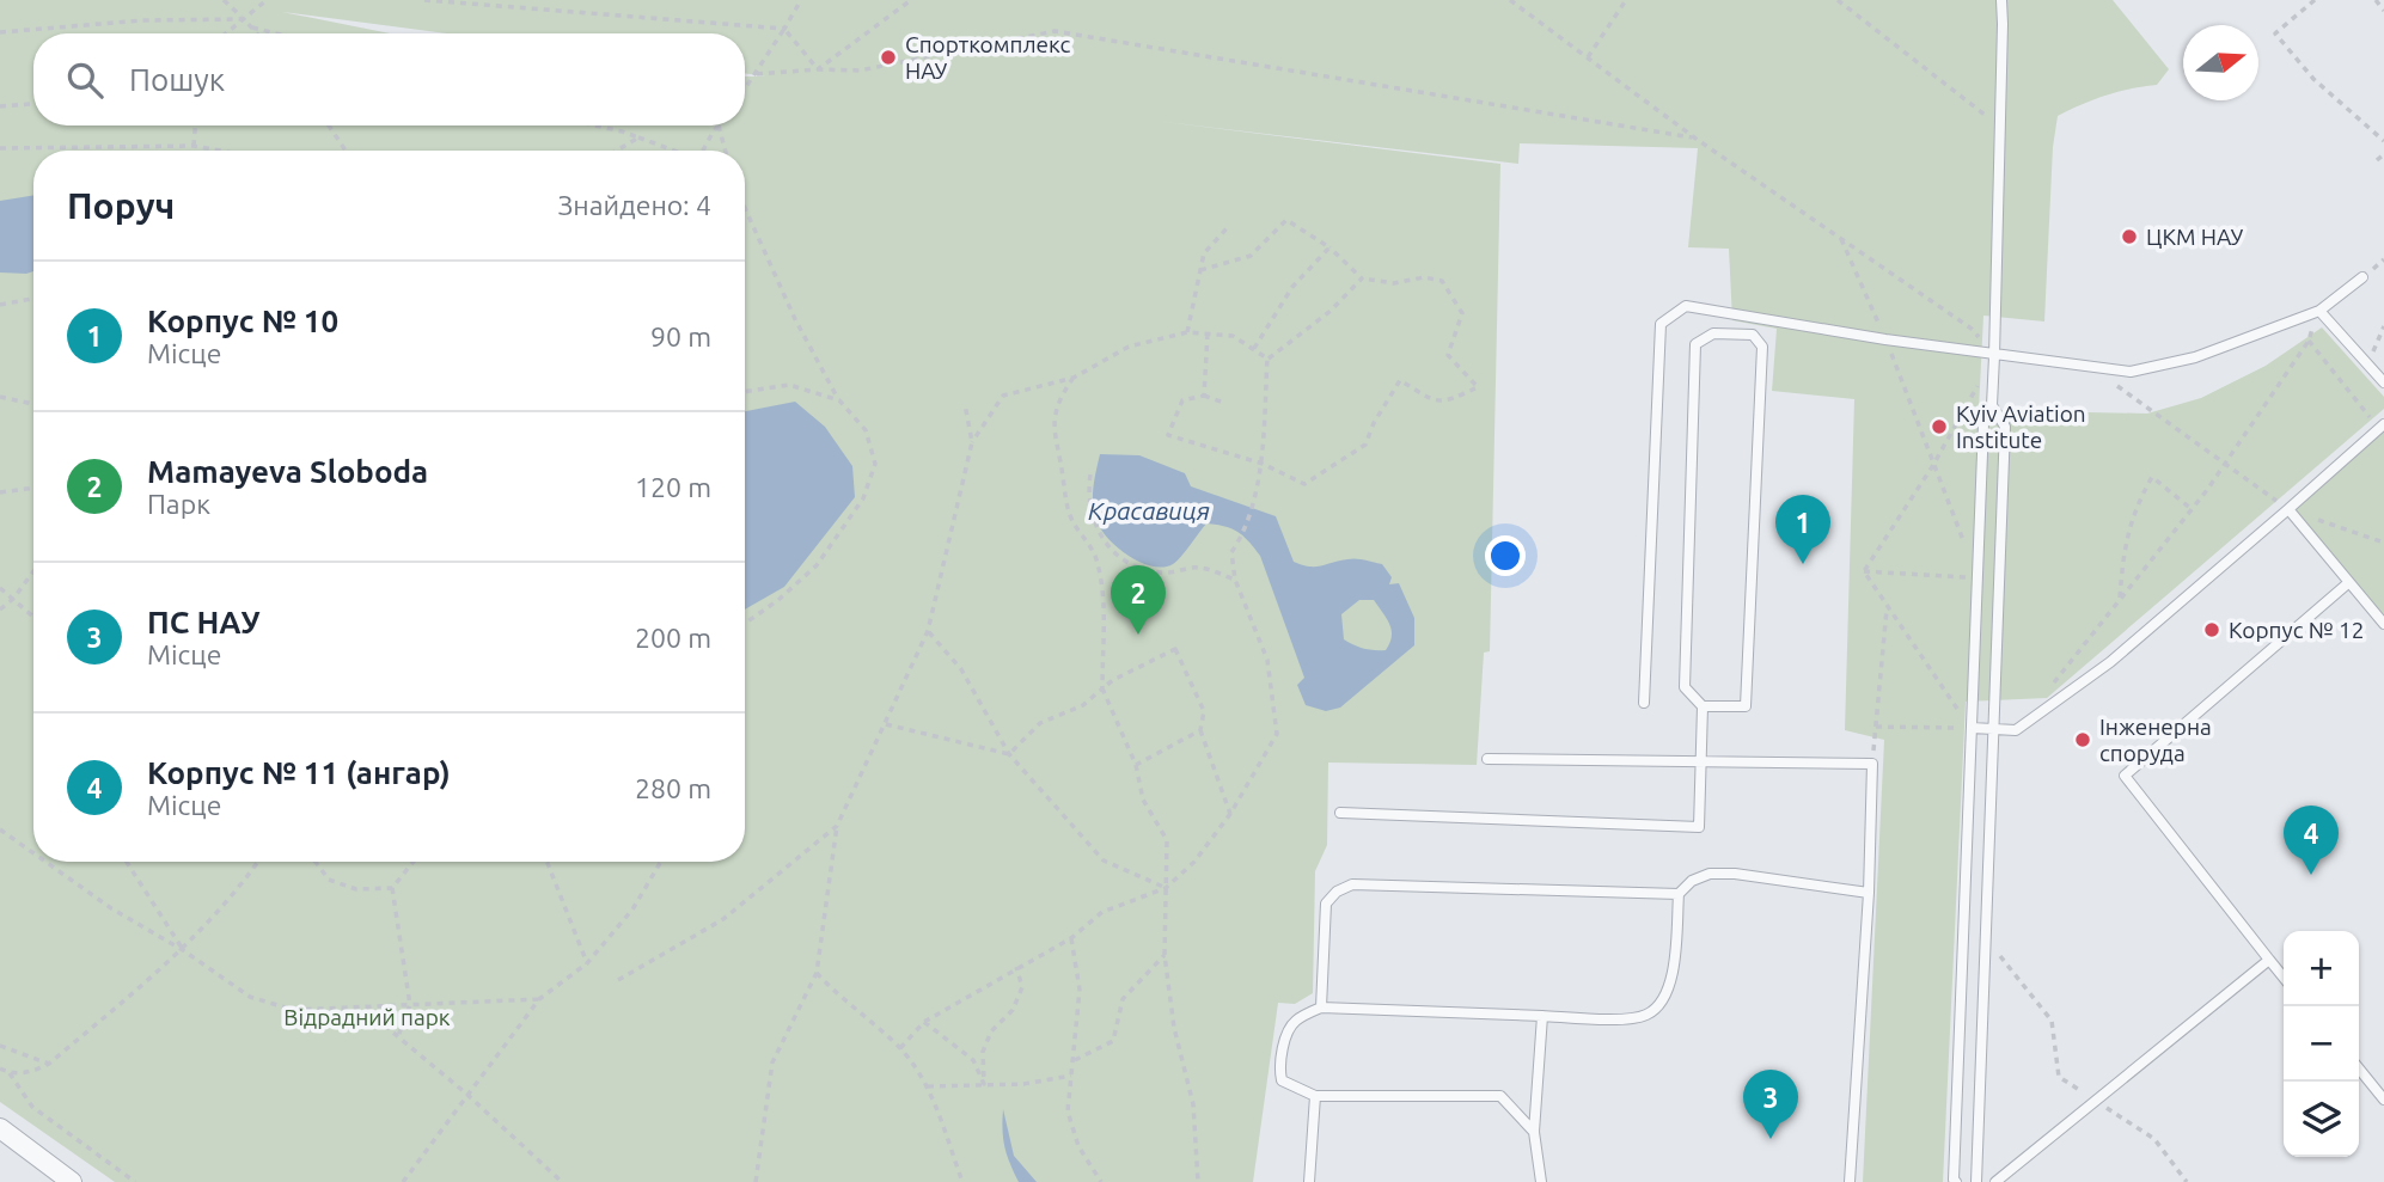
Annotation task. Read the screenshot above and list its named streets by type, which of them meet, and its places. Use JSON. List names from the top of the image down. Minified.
{"water":["Красавиця"],"parks":["Відрадний парк"],"places":["Спорткомплекс НАУ","ЦКМ НАУ","Kyiv Aviation Institute","Корпус № 12","Інженерна споруда"],"north":"right","page":{"search":"Пошук","heading":["Поруч","Знайдено: 4"],"list":[{"mark":"1","name":"Корпус № 10","note":"Місце","value":"90 m"},{"mark":"2","name":"Mamayeva Sloboda","note":"Парк","value":"120 m"},{"mark":"3","name":"ПС НАУ","note":"Місце","value":"200 m"},{"mark":"4","name":"Корпус № 11 (ангар)","note":"Місце","value":"280 m"}],"pins":["1","2","4","3"],"map_buttons":["+","−"]}}
